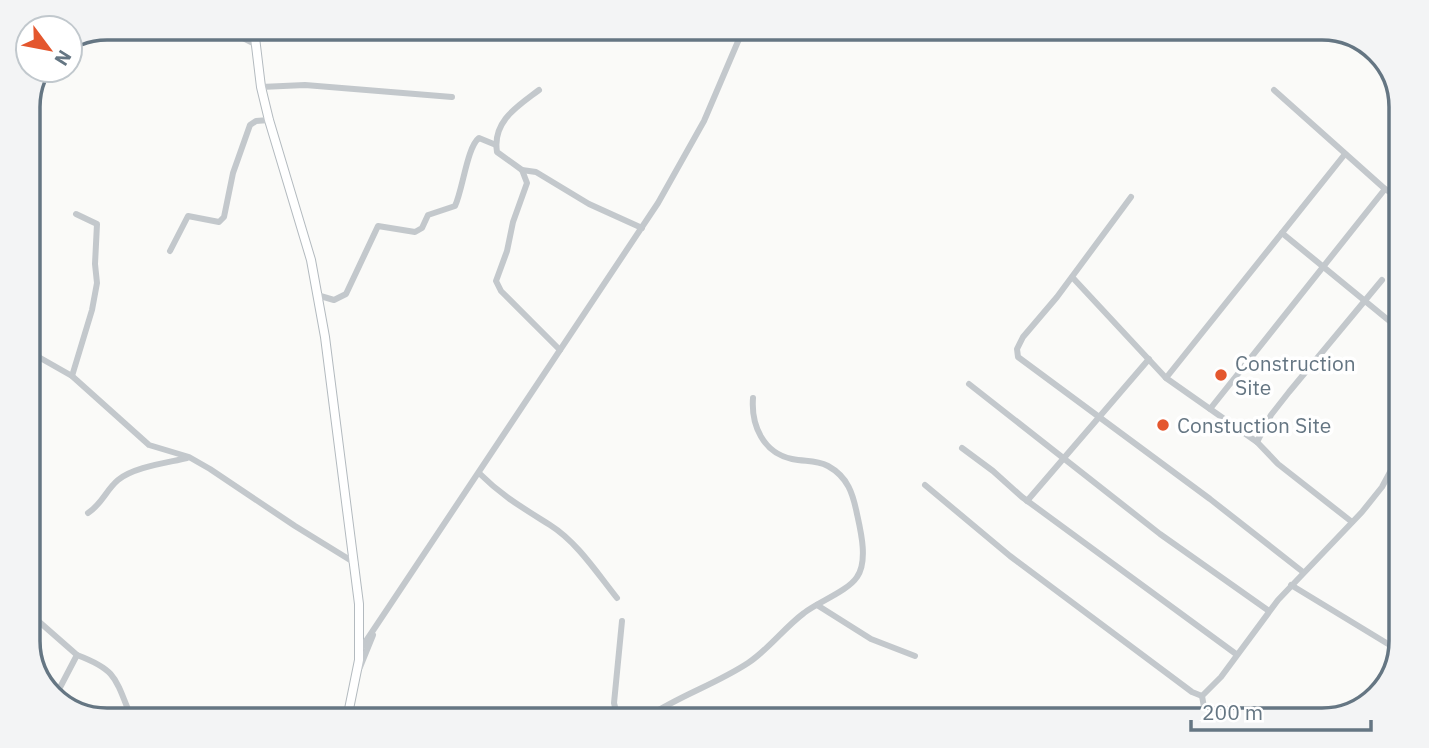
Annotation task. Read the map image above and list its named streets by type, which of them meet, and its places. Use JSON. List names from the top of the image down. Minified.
{"places":["Construction Site","Constuction Site"],"scale_bar":"200 m","north":"bottom right"}
